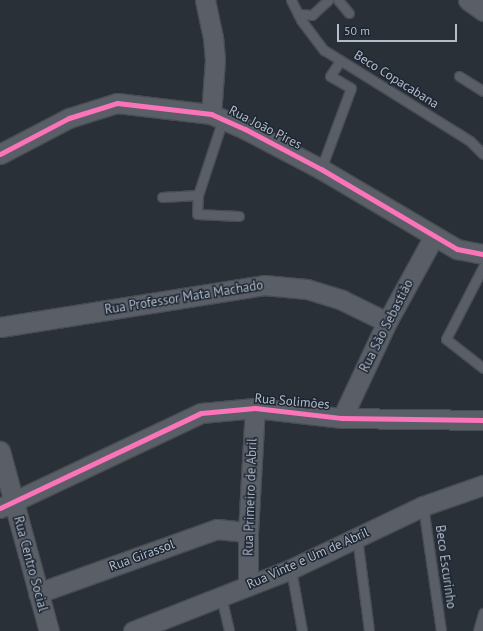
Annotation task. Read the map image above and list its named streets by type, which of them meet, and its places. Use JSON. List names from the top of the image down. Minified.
{"streets":{"street":["Rua João Pires","Rua Professor Mata Machado","Rua São Sebastião","Rua Solimões","Rua Primeiro de Abril","Rua Girassol","Rua Vinte e Um de Abril","Rua Centro Social"],"lane":["Beco Copacabana","Beco Escurinho"]},"crossings":[["Rua João Pires","Rua São Sebastião"],["Rua Professor Mata Machado","Rua São Sebastião"],["Rua São Sebastião","Rua Solimões"],["Rua Solimões","Rua Primeiro de Abril"],["Rua Solimões","Rua Centro Social"],["Rua Primeiro de Abril","Rua Girassol"],["Rua Primeiro de Abril","Rua Vinte e Um de Abril"],["Rua Girassol","Rua Centro Social"],["Rua Vinte e Um de Abril","Beco Escurinho"]],"scale_bar":"50 m"}
